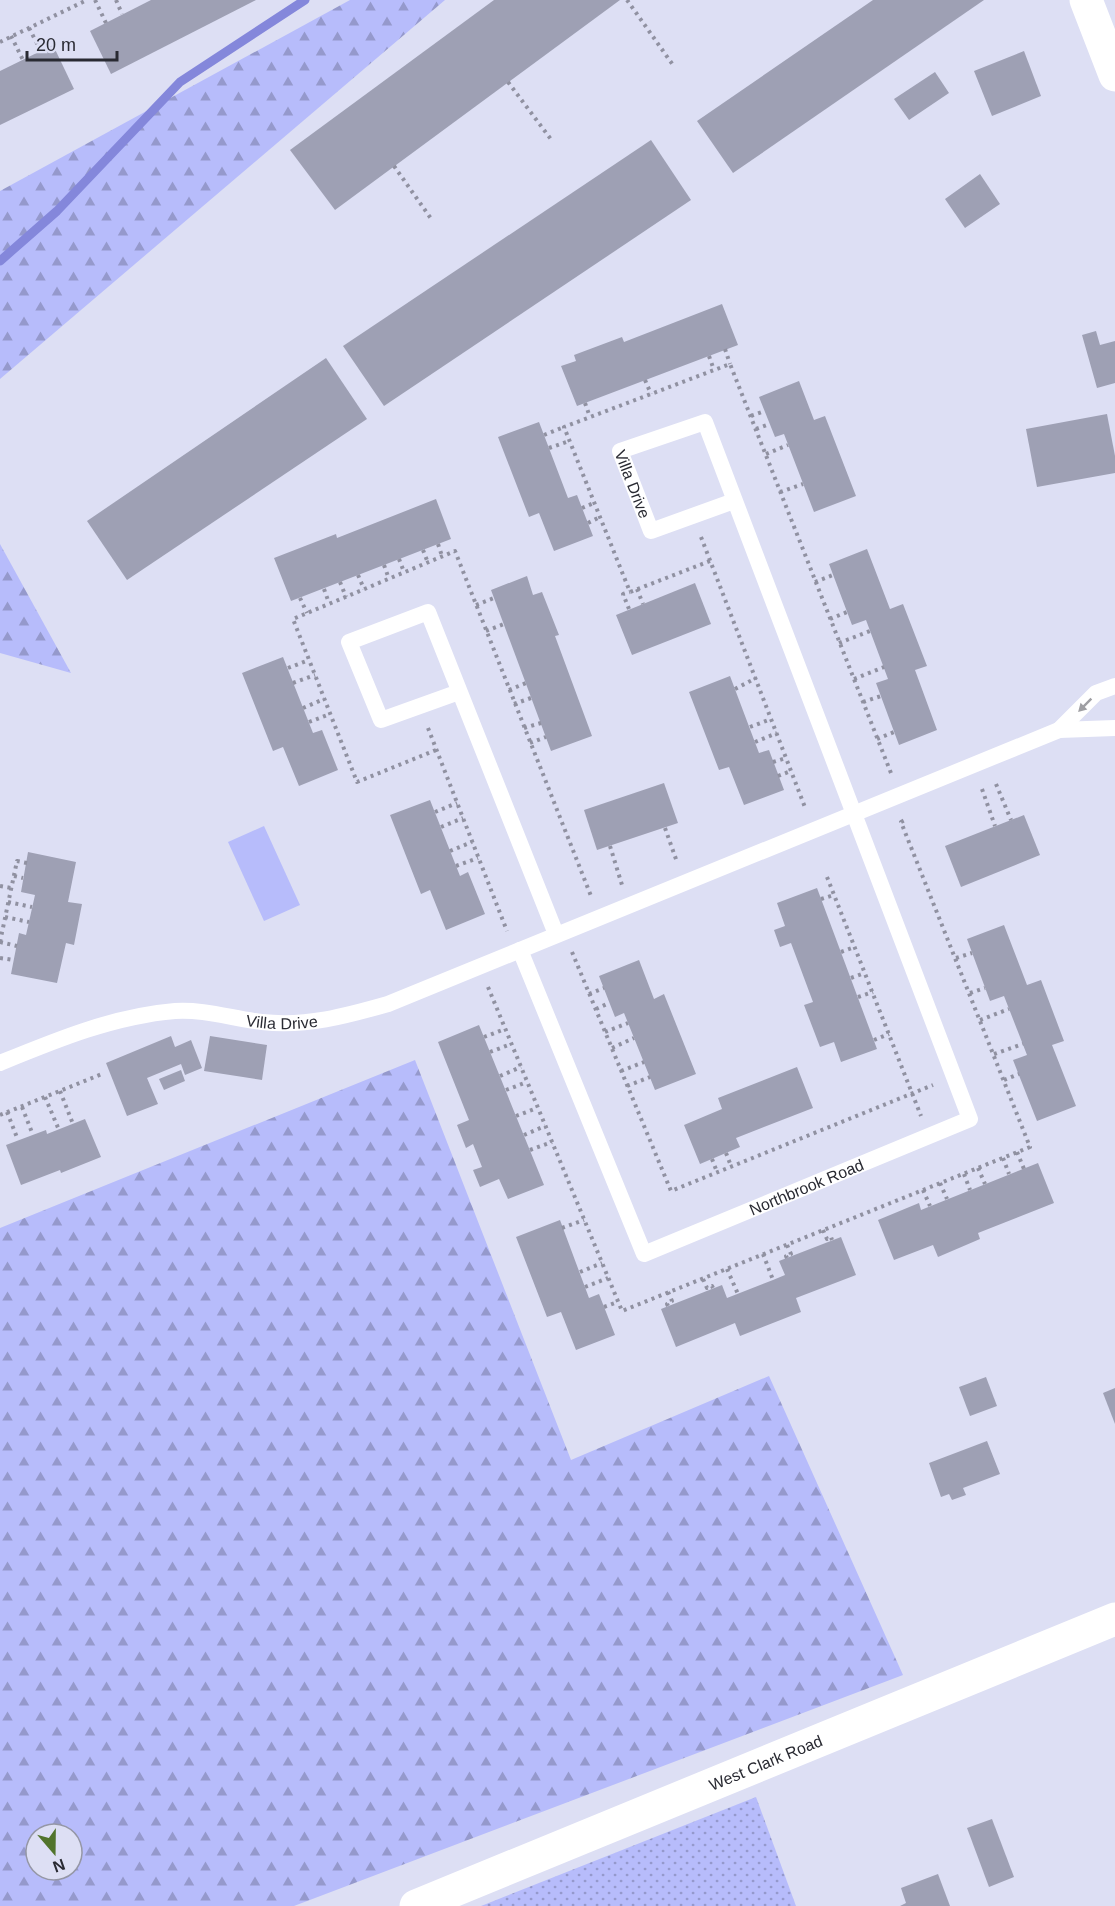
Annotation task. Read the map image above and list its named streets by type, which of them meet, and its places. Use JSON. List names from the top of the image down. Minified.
{"streets":{"main road":["West Clark Road"],"lane":["Villa Drive","Northbrook Road"]},"crossings":[["Villa Drive","Northbrook Road"]],"scale_bar":"20 m","north":"bottom"}
